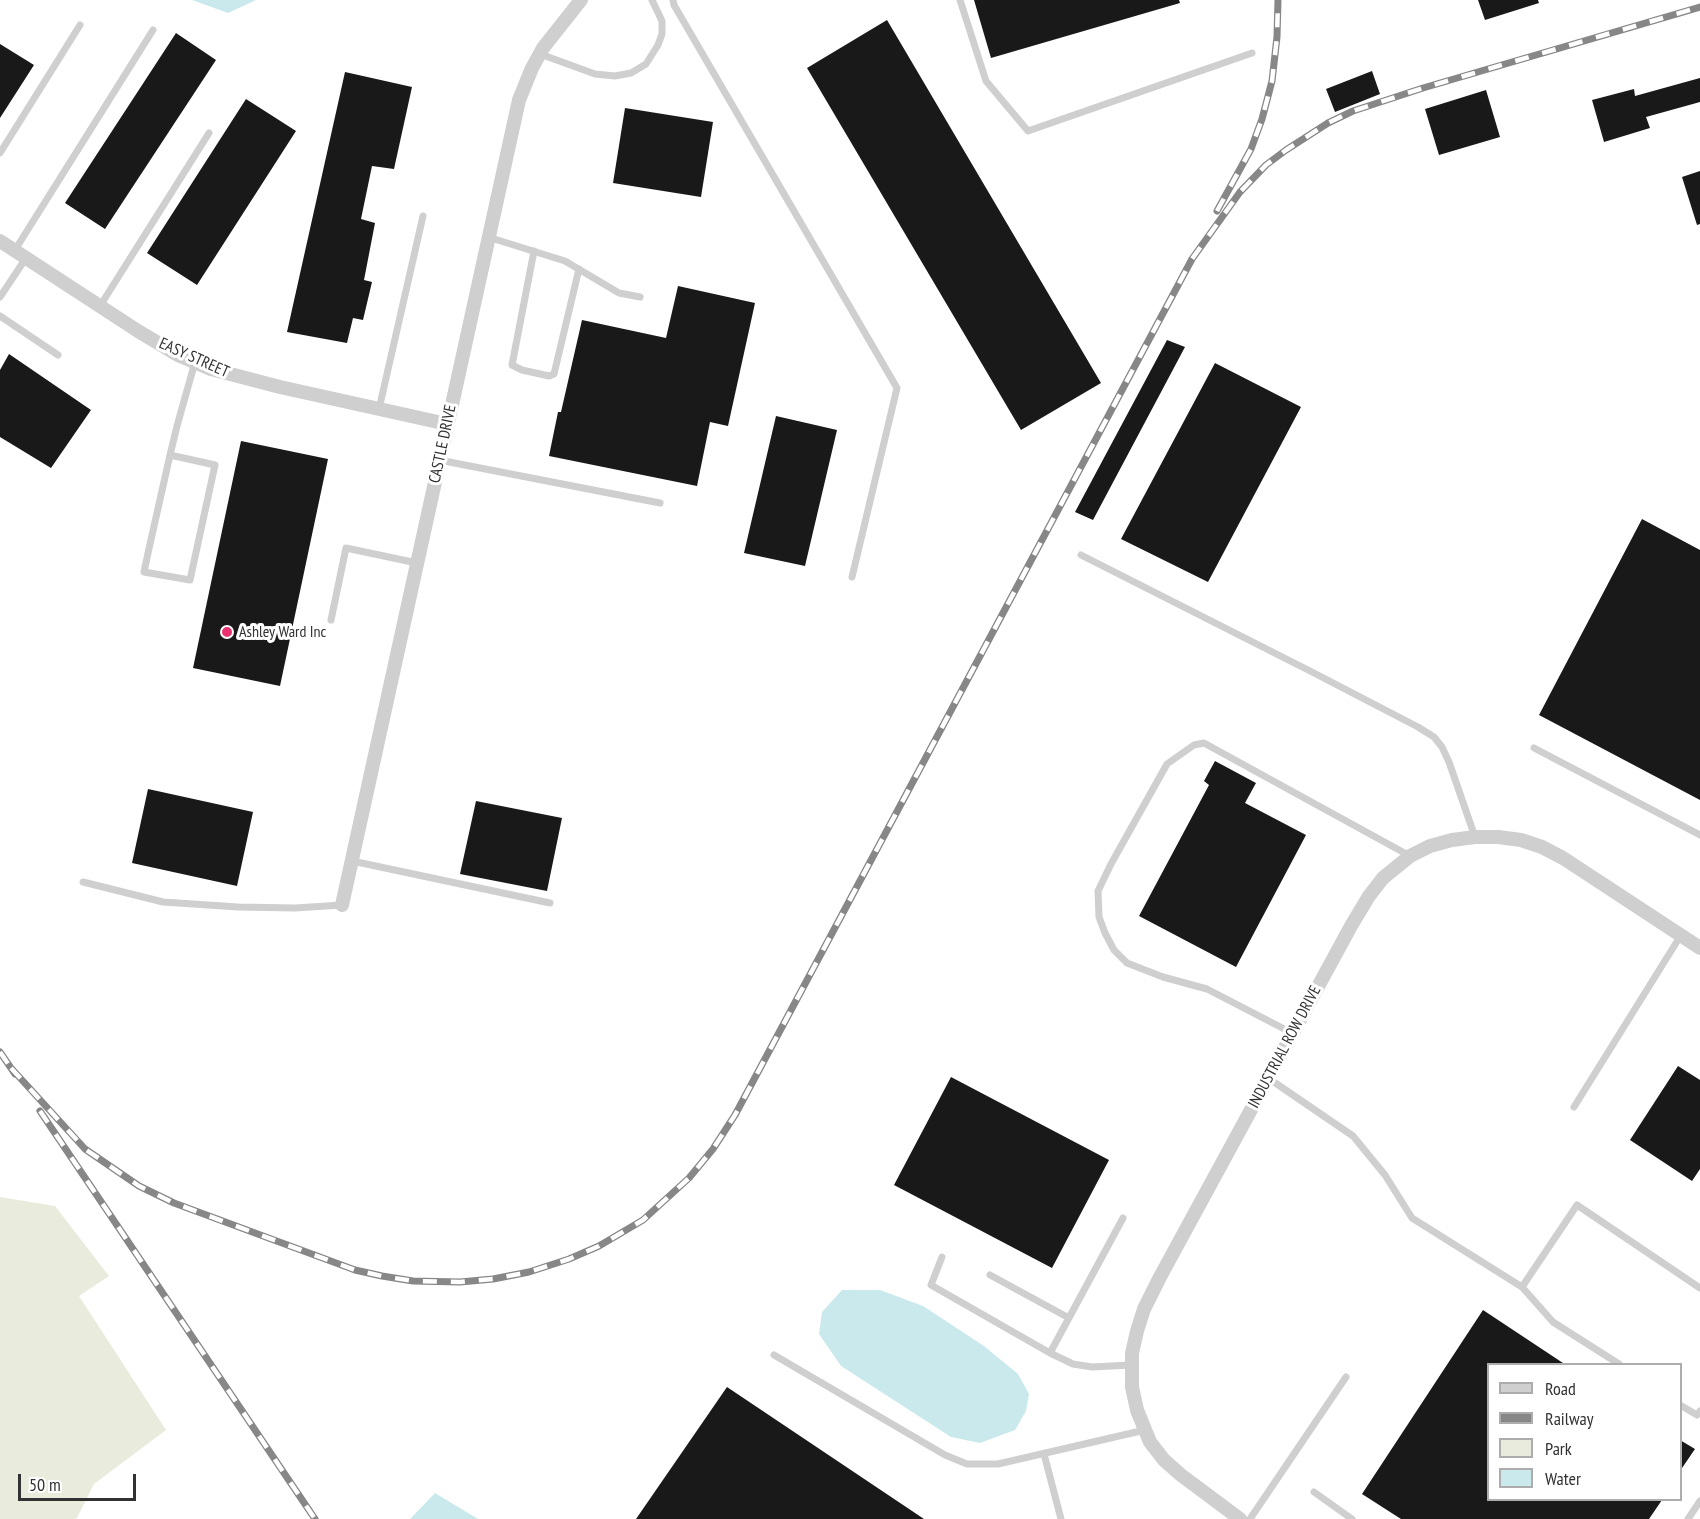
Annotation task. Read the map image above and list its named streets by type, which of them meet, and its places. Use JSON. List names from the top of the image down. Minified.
{"streets":{"street":["EASY STREET","CASTLE DRIVE","INDUSTRIAL ROW DRIVE"]},"crossings":[["EASY STREET","CASTLE DRIVE"]],"places":["Ashley Ward Inc"],"legend":["Road","Railway","Park","Water"],"scale_bar":"50 m"}
